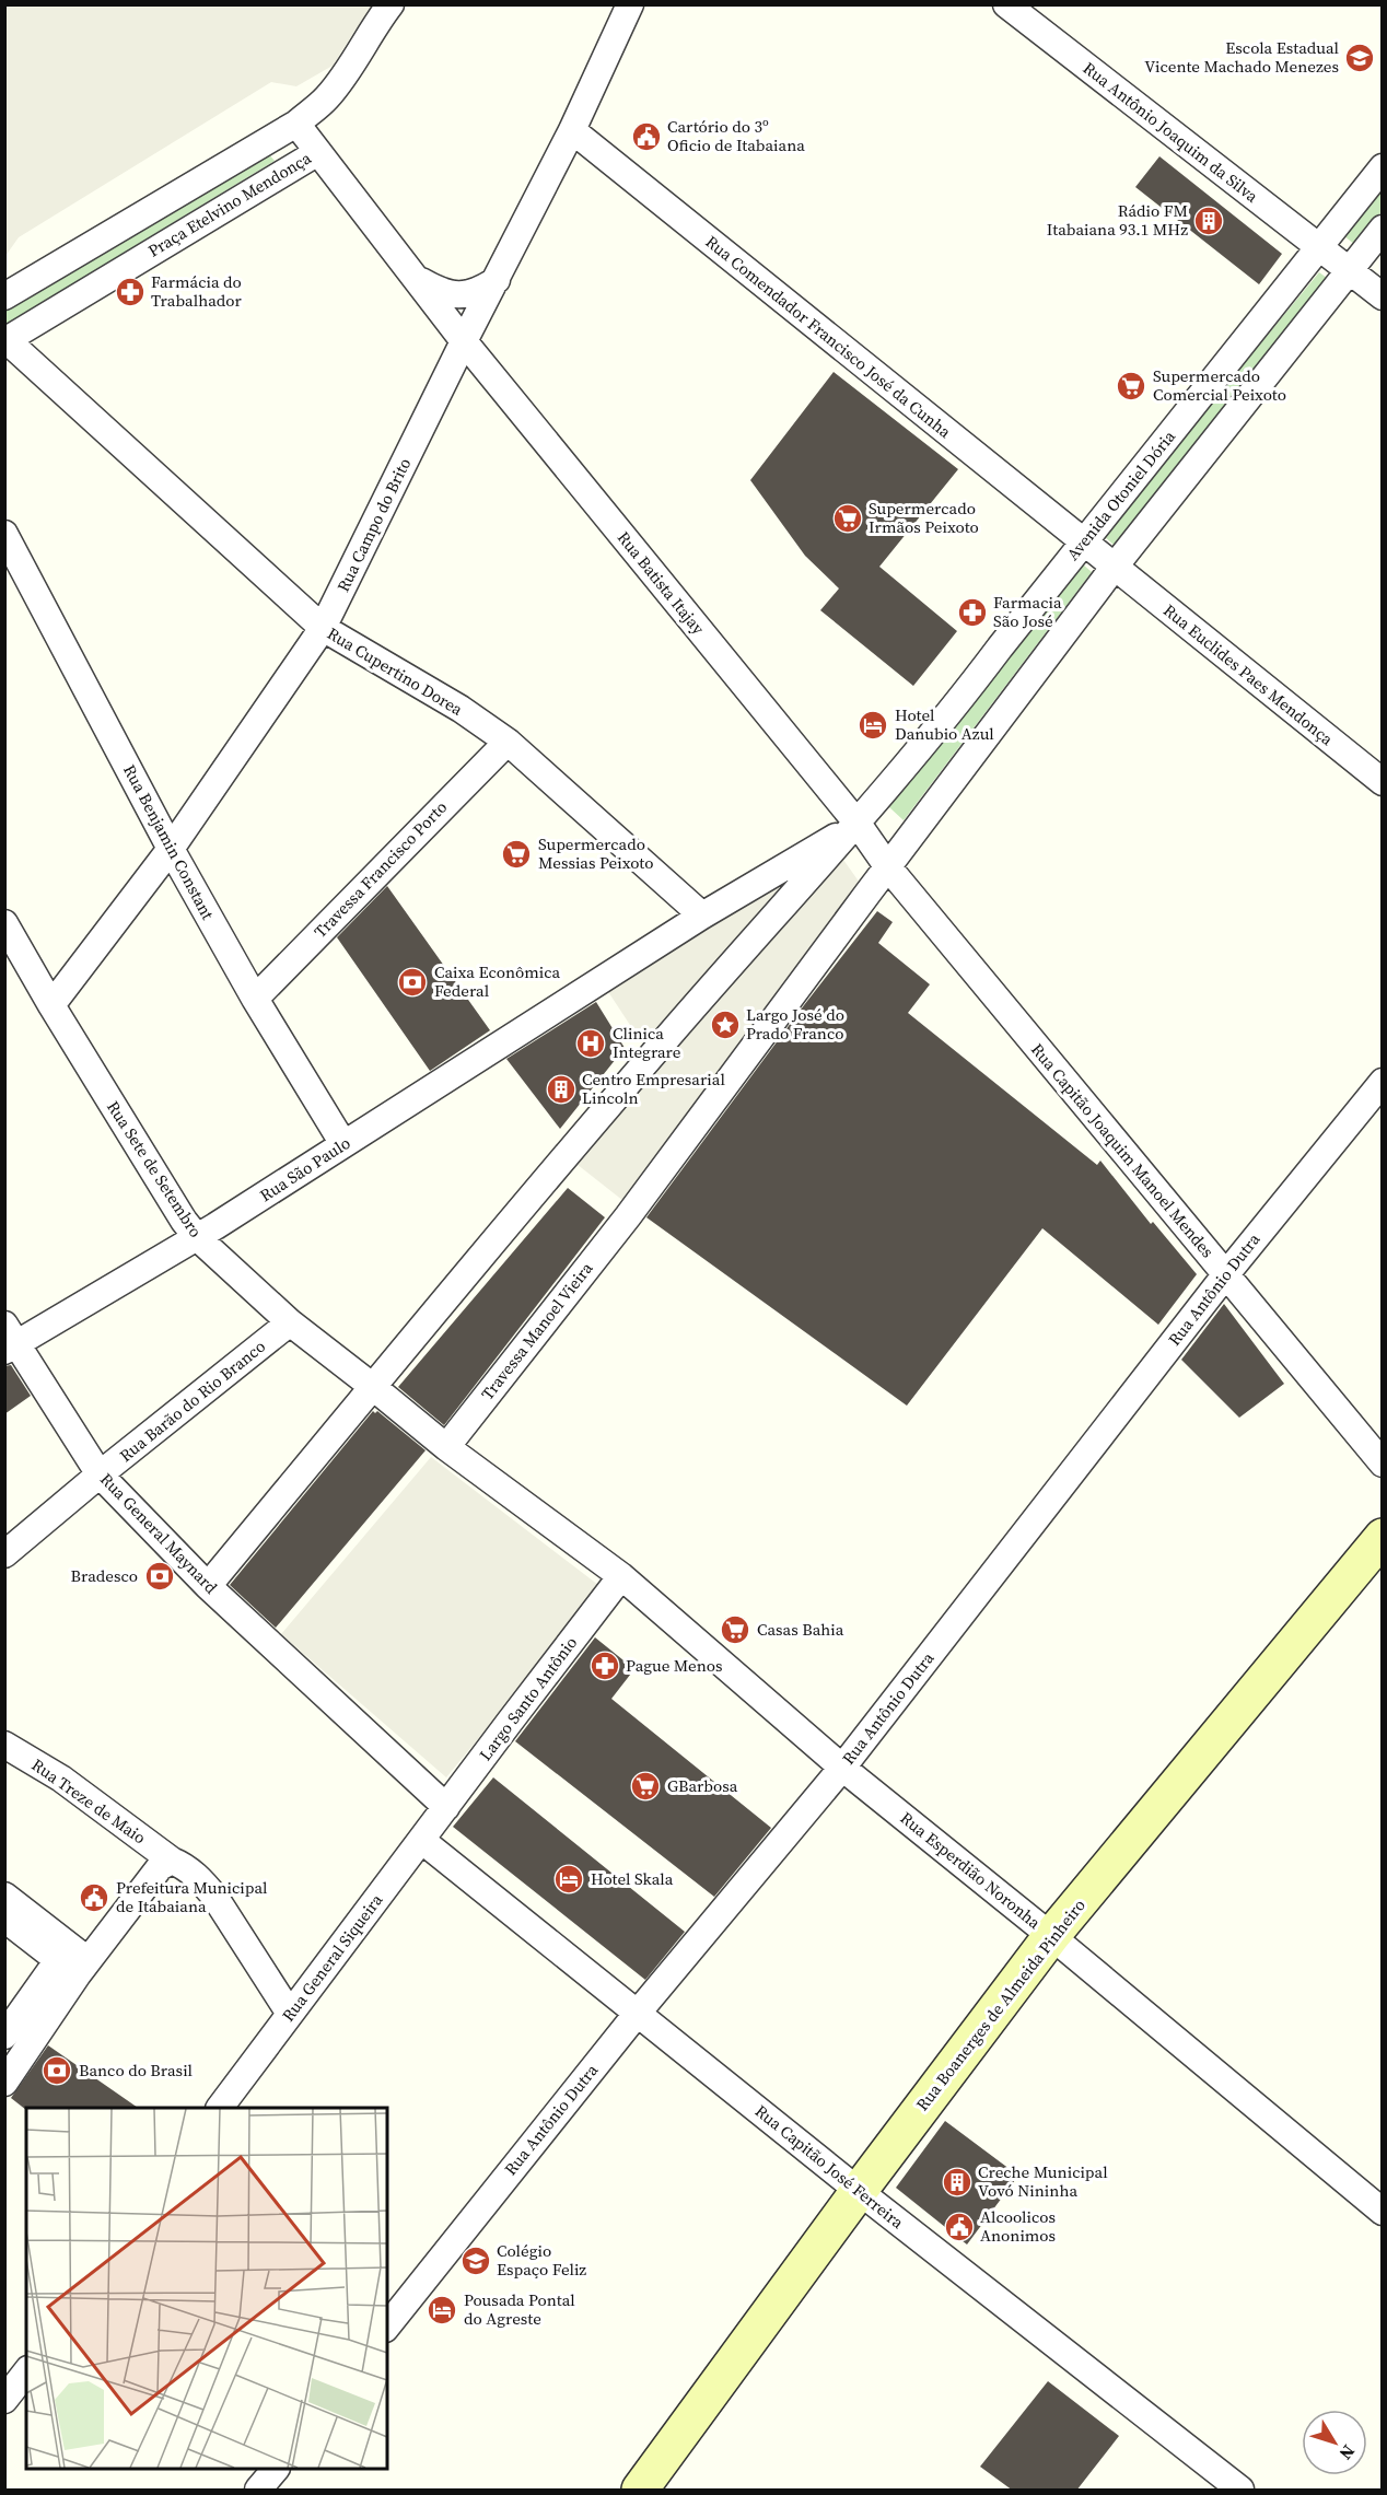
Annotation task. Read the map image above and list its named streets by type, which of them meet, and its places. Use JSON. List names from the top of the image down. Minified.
{"streets":{"street":["Rua Antônio Joaquim da Silva","Praça Etelvino Mendonça","Rua Comendador Francisco José da Cunha","Avenida Otoniel Dória","Rua Campo do Brito","Rua Batista Itajay","Rua Cupertino Dorea","Rua Euclides Paes Mendonça","Rua Benjamin Constant","Travessa Francisco Porto","Rua Capitão Joaquim Manoel Mendes","Rua Sete de Setembro","Rua São Paulo","Rua Antônio Dutra","Travessa Manoel Vieira","Rua Barão do Rio Branco","Rua General Maynard","Largo Santo Antônio","Rua Treze de Maio","Rua Esperdião Noronha","Rua General Siqueira","Rua Boanerges de Almeida Pinheiro","Rua Capitão José Ferreira"]},"crossings":[["Rua Antônio Joaquim da Silva","Avenida Otoniel Dória"],["Praça Etelvino Mendonça","Rua Campo do Brito"],["Praça Etelvino Mendonça","Rua Batista Itajay"],["Praça Etelvino Mendonça","Rua Cupertino Dorea"],["Rua Comendador Francisco José da Cunha","Avenida Otoniel Dória"],["Rua Comendador Francisco José da Cunha","Rua Campo do Brito"],["Rua Comendador Francisco José da Cunha","Rua Euclides Paes Mendonça"],["Avenida Otoniel Dória","Rua Batista Itajay"],["Avenida Otoniel Dória","Rua Euclides Paes Mendonça"],["Avenida Otoniel Dória","Rua Capitão Joaquim Manoel Mendes"],["Avenida Otoniel Dória","Rua Sete de Setembro"],["Avenida Otoniel Dória","Rua São Paulo"],["Avenida Otoniel Dória","Travessa Manoel Vieira"],["Avenida Otoniel Dória","Rua General Maynard"],["Rua Campo do Brito","Rua Batista Itajay"],["Rua Campo do Brito","Rua Cupertino Dorea"],["Rua Campo do Brito","Rua Benjamin Constant"],["Rua Campo do Brito","Rua Sete de Setembro"],["Rua Batista Itajay","Rua Capitão Joaquim Manoel Mendes"],["Rua Batista Itajay","Rua São Paulo"],["Rua Batista Itajay","Travessa Manoel Vieira"],["Rua Cupertino Dorea","Travessa Francisco Porto"],["Rua Cupertino Dorea","Rua São Paulo"],["Rua Benjamin Constant","Travessa Francisco Porto"],["Rua Benjamin Constant","Rua São Paulo"],["Rua Capitão Joaquim Manoel Mendes","Rua Antônio Dutra"],["Rua Capitão Joaquim Manoel Mendes","Travessa Manoel Vieira"],["Rua Sete de Setembro","Rua São Paulo"],["Rua Sete de Setembro","Travessa Manoel Vieira"],["Rua Sete de Setembro","Rua Barão do Rio Branco"],["Rua São Paulo","Rua General Maynard"],["Rua Antônio Dutra","Rua Esperdião Noronha"],["Rua Antônio Dutra","Rua Capitão José Ferreira"],["Rua Barão do Rio Branco","Rua General Maynard"],["Rua General Maynard","Largo Santo Antônio"],["Rua General Maynard","Rua General Siqueira"],["Largo Santo Antônio","Rua Esperdião Noronha"],["Largo Santo Antônio","Rua General Siqueira"],["Rua Treze de Maio","Rua General Siqueira"],["Rua Esperdião Noronha","Rua Boanerges de Almeida Pinheiro"],["Rua General Siqueira","Rua Capitão José Ferreira"],["Rua Boanerges de Almeida Pinheiro","Rua Capitão José Ferreira"]],"places":{"school or university":["Escola Estadual Vicente Machado Menezes","Colégio Espaço Feliz"],"public building":["Cartório do 3º Oficio de Itabaiana","Prefeitura Municipal de Itabaiana","Alcoolicos Anonimos"],"building":["Rádio FM Itabaiana 93.1 MHz","Centro Empresarial Lincoln","Creche Municipal Vovó Nininha"],"pharmacy":["Farmácia do Trabalhador","Farmacia São José","Pague Menos"],"supermarket":["Supermercado Comercial Peixoto","Supermercado Irmãos Peixoto","Supermercado Messias Peixoto","Casas Bahia","GBarbosa"],"hotel":["Hotel Danubio Azul","Hotel Skala","Pousada Pontal do Agreste"],"bank":["Caixa Econômica Federal","Bradesco","Banco do Brasil"],"place":["Largo José do Prado Franco"],"hospital":["Clinica Integrare"]},"north":"bottom right"}
